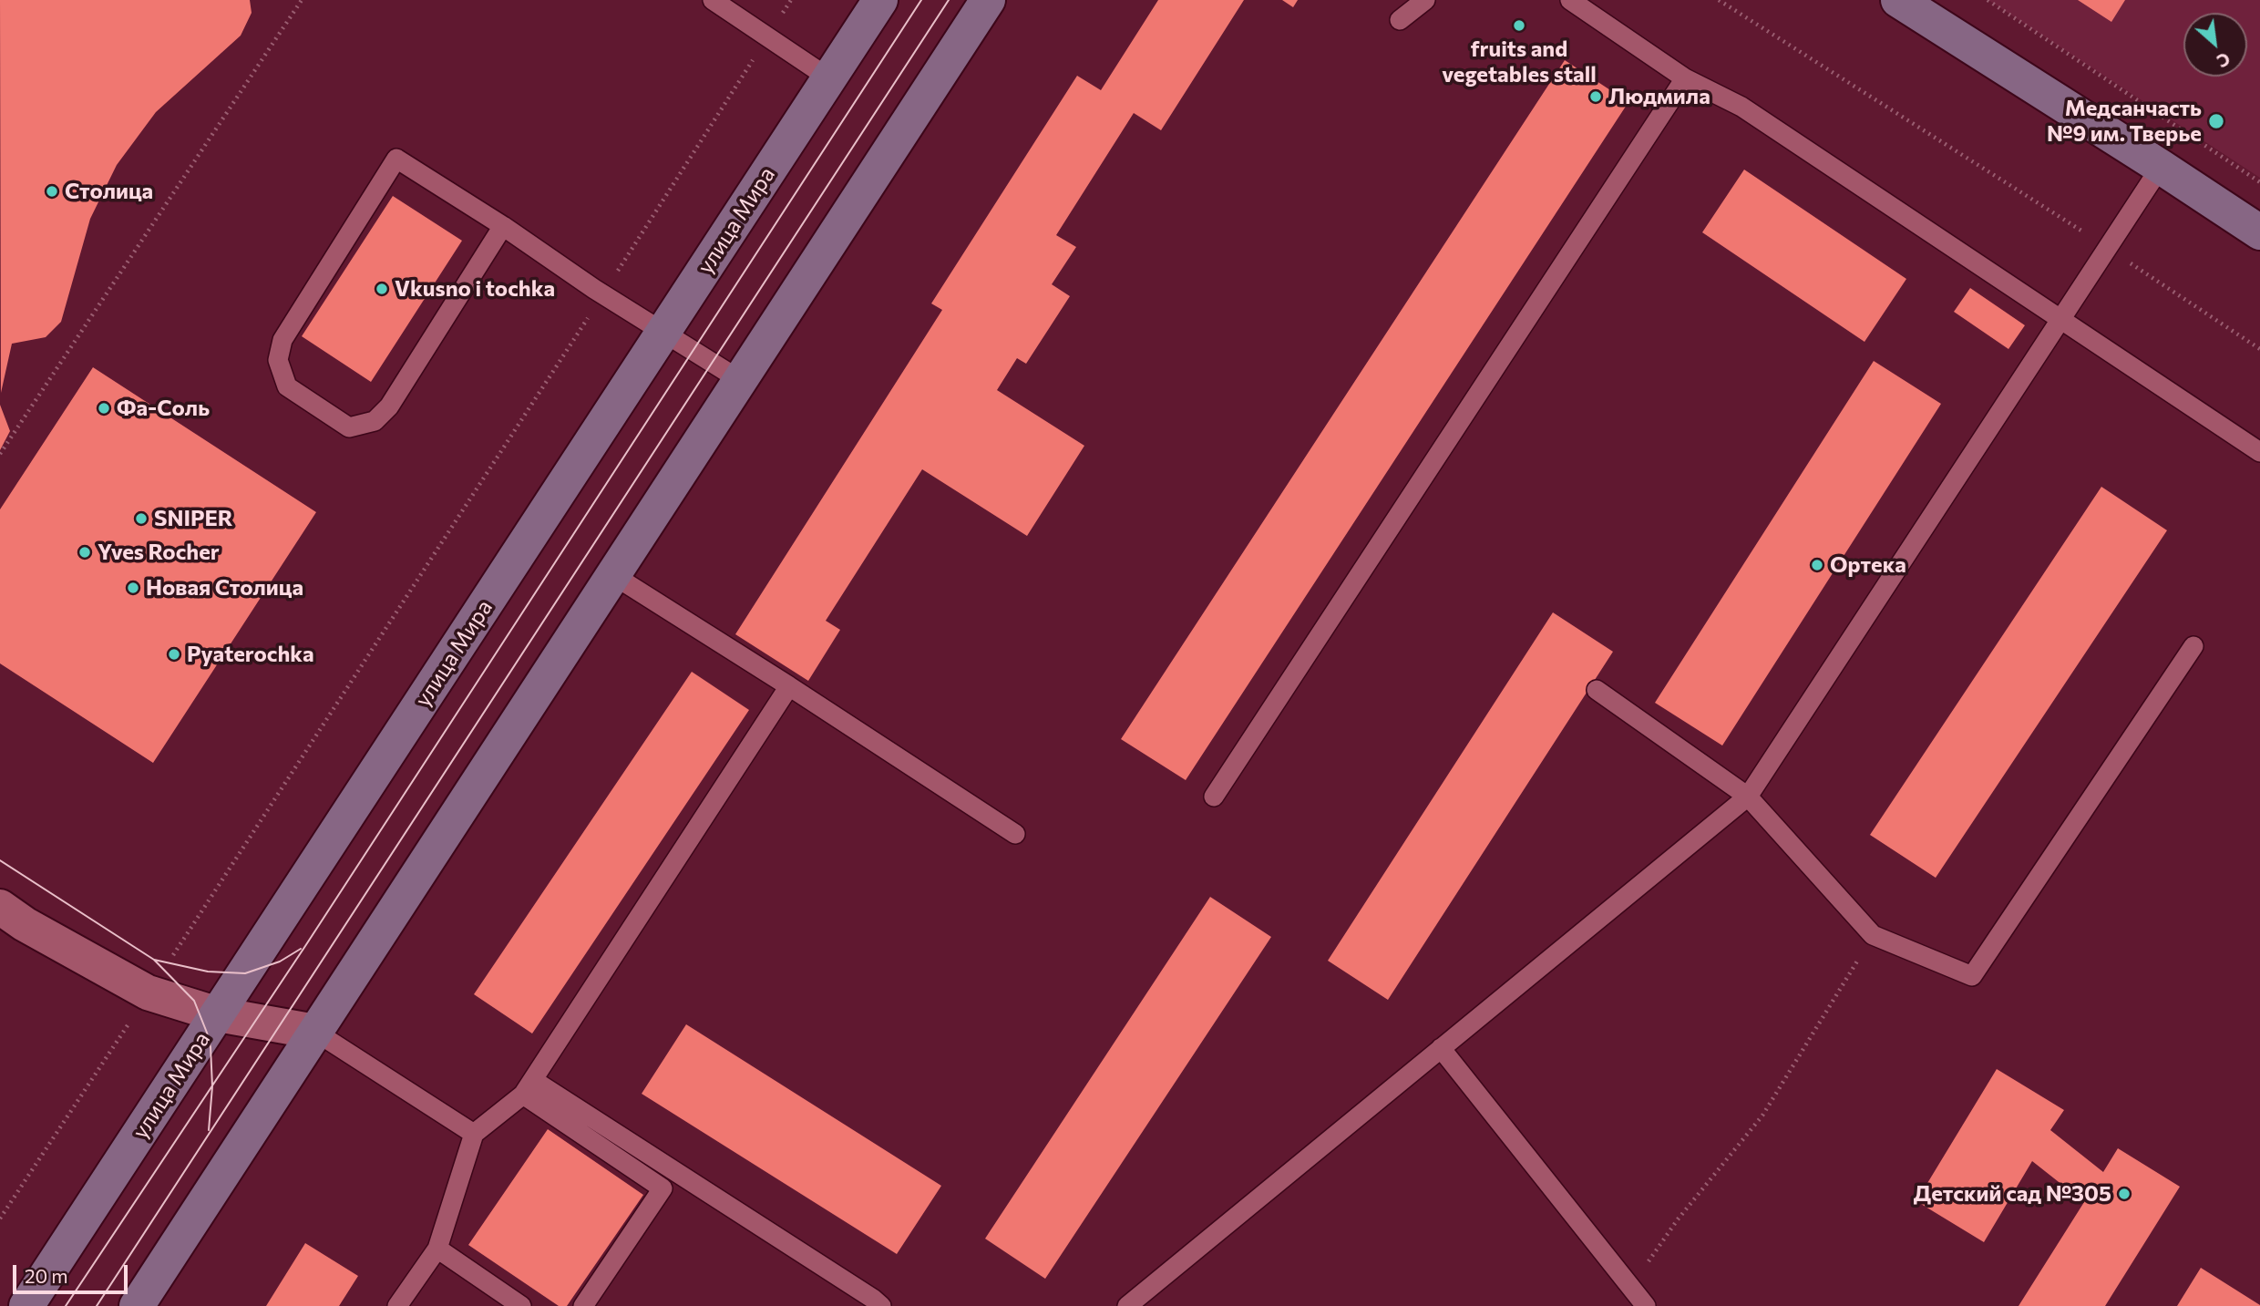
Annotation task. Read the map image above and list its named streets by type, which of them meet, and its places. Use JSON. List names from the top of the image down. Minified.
{"streets":{"main road":["улица Мира"]},"places":["fruits and vegetables stall","Людмила","Медсанчасть №9 им. Тверье","Столица","Vkusno i tochka","Фа-Соль","SNIPER","Yves Rocher","Ортека","Новая Столица","Pyaterochka","Детский сад №305"],"scale_bar":"20 m","north":"bottom right"}
